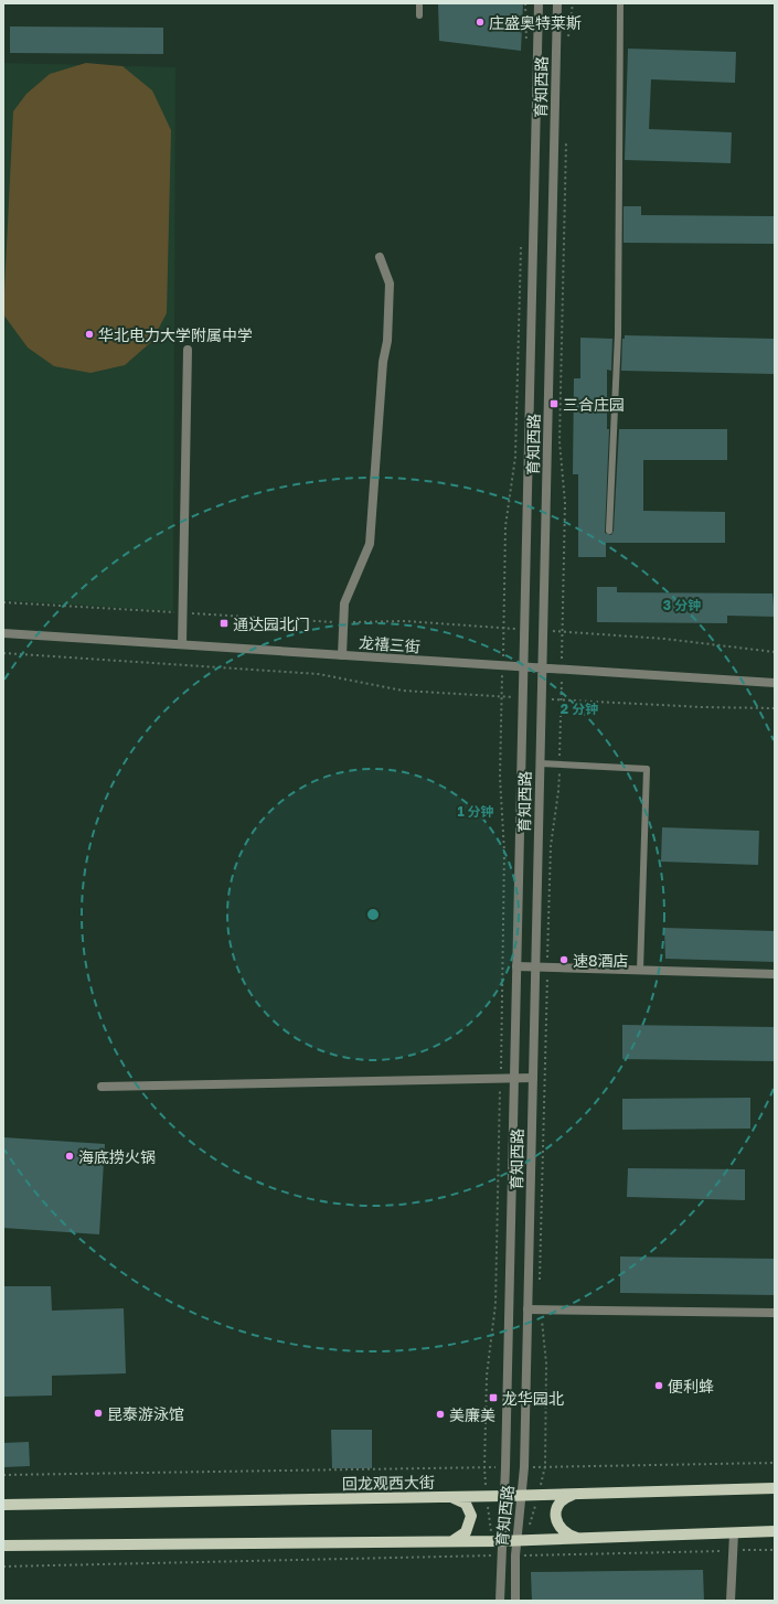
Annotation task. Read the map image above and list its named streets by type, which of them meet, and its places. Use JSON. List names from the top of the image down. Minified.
{"streets":{"main road":["回龙观西大街"],"street":["育知西路","龙禧三街"]},"crossings":[["育知西路","龙禧三街"],["育知西路","回龙观西大街"]],"places":{"other":["庄盛奥特莱斯","华北电力大学附属中学","速8酒店","海底捞火锅","便利蜂","昆泰游泳馆","美廉美"],"transit":["三合庄园","通达园北门","龙华园北"]},"rings":["3 分钟","2 分钟","1 分钟"]}
